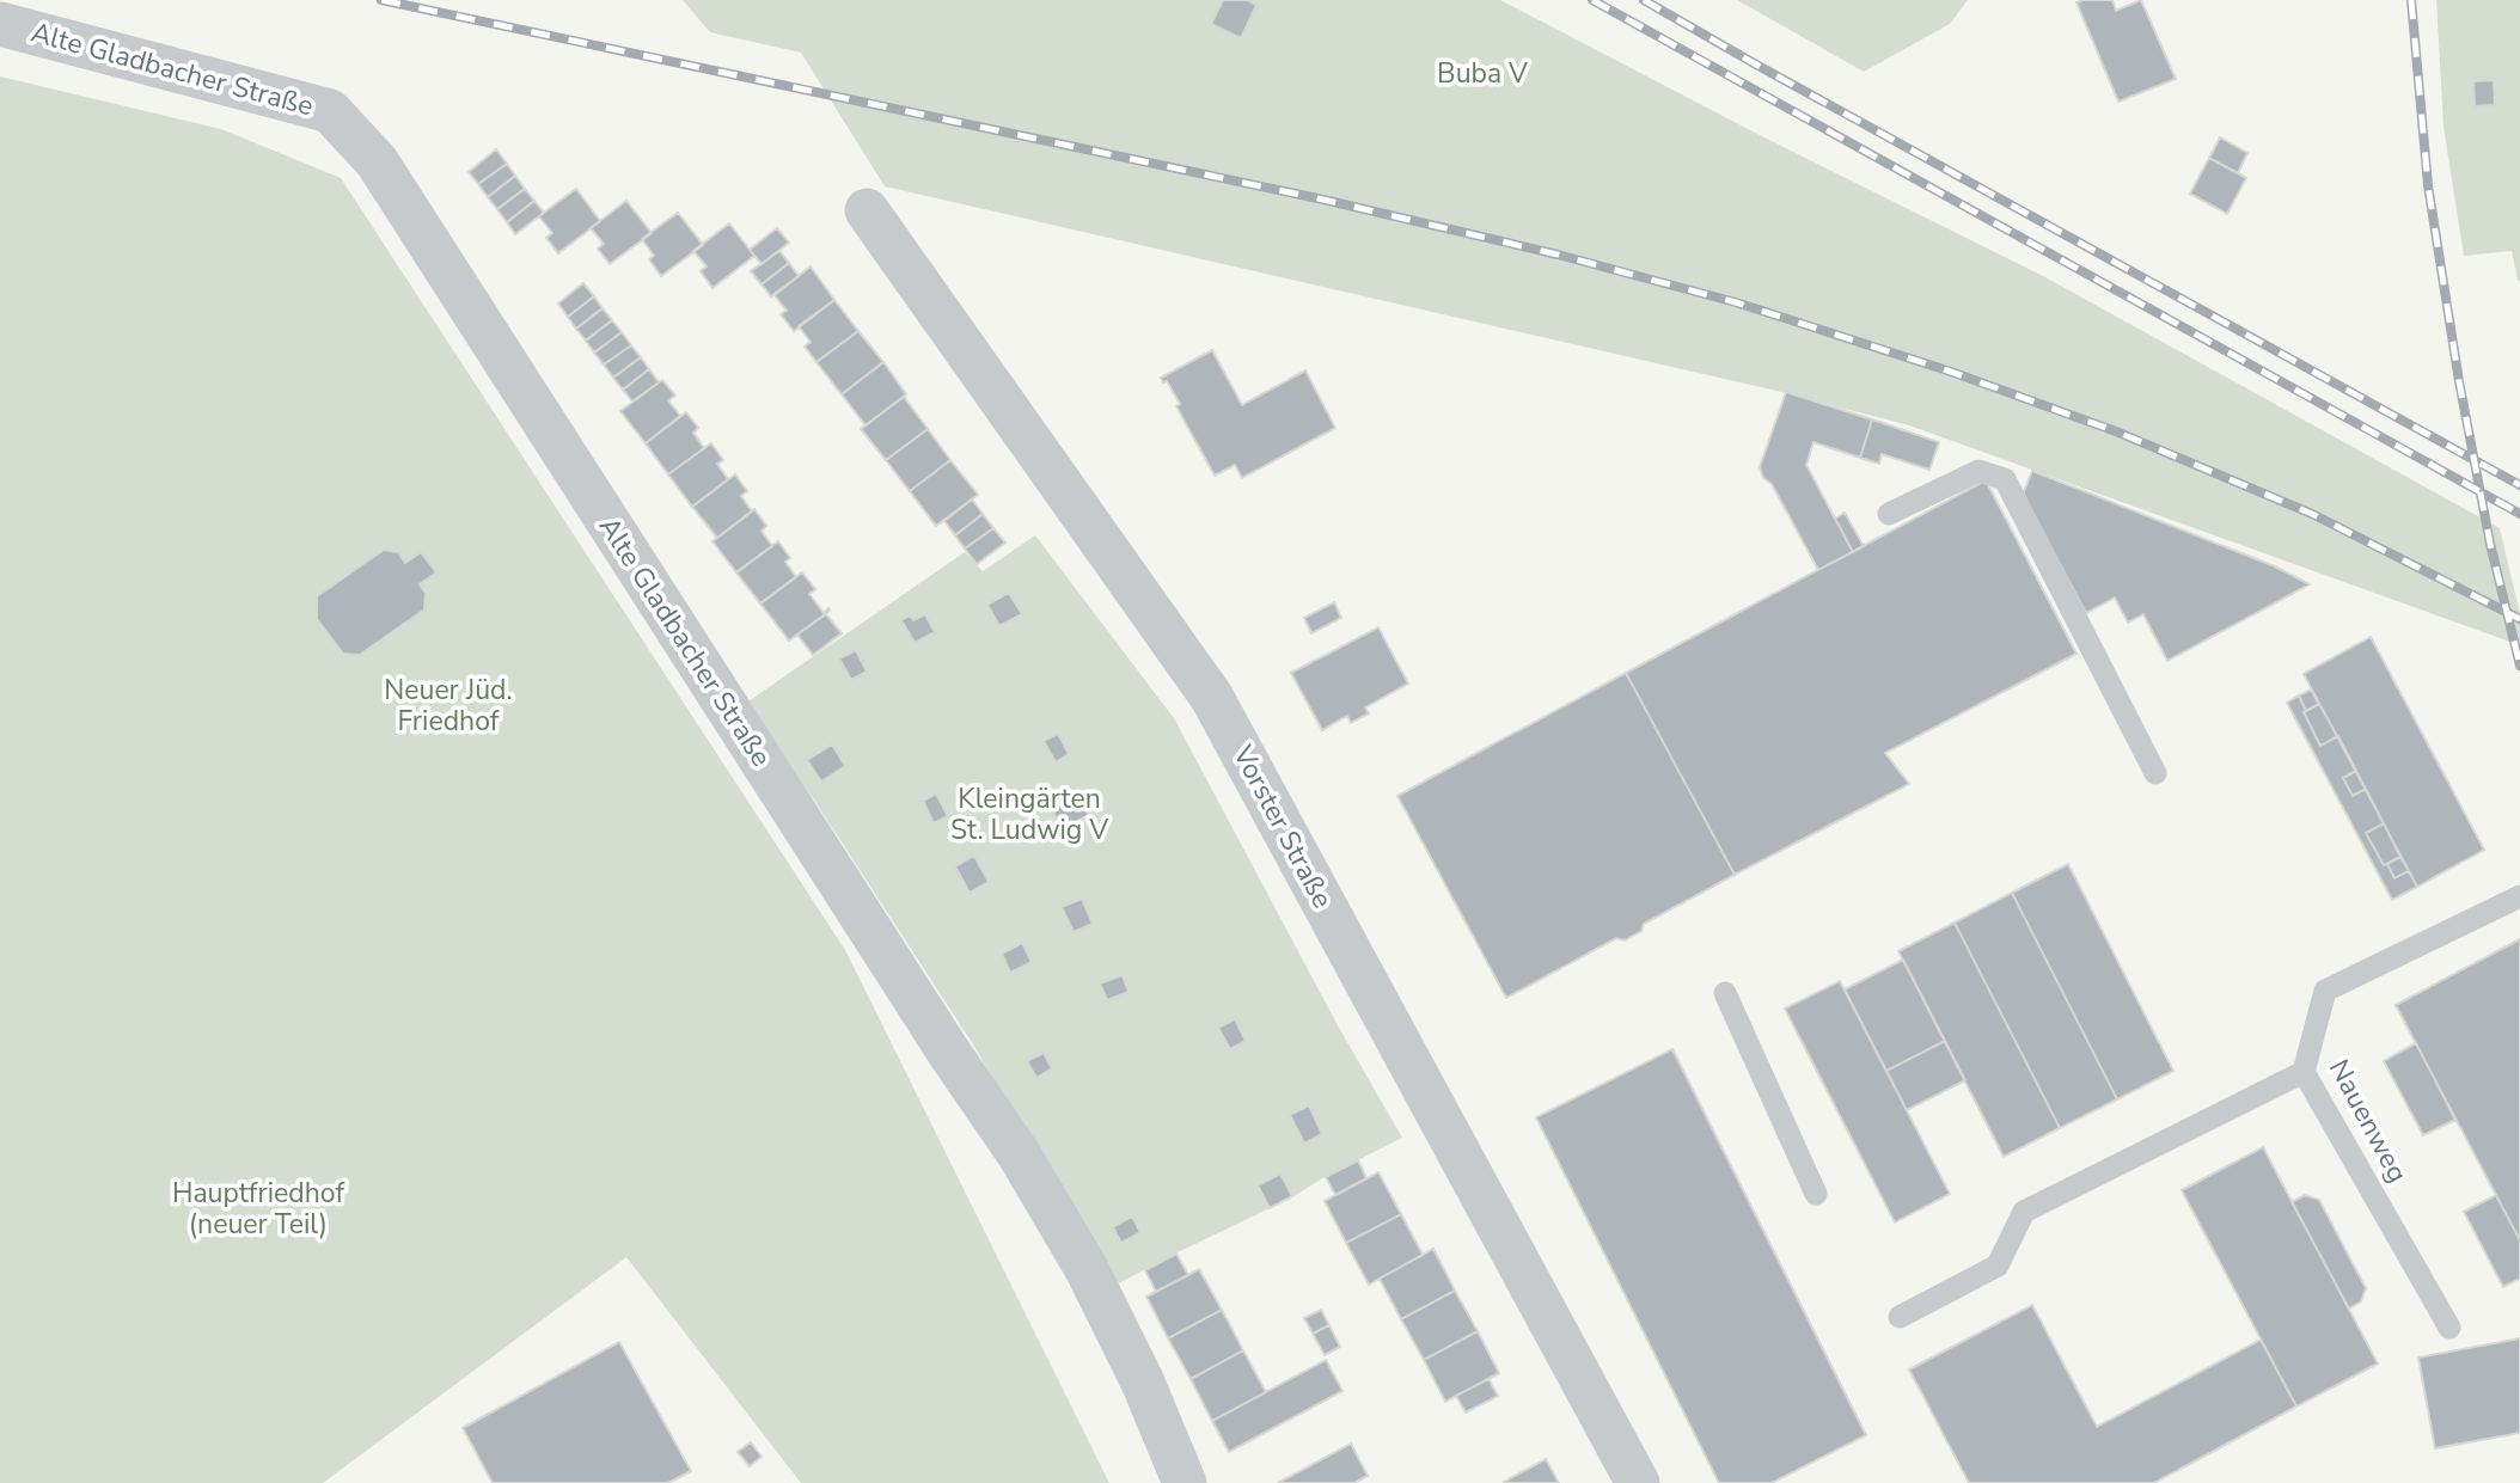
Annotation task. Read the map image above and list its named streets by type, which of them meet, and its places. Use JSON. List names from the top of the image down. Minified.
{"streets":{"street":["Alte Gladbacher Straße","Vorster Straße"],"lane":["Nauenweg"]},"parks":["Buba V","Neuer Jüd. Friedhof","Kleingärten St. Ludwig V","Hauptfriedhof (neuer Teil)"]}
